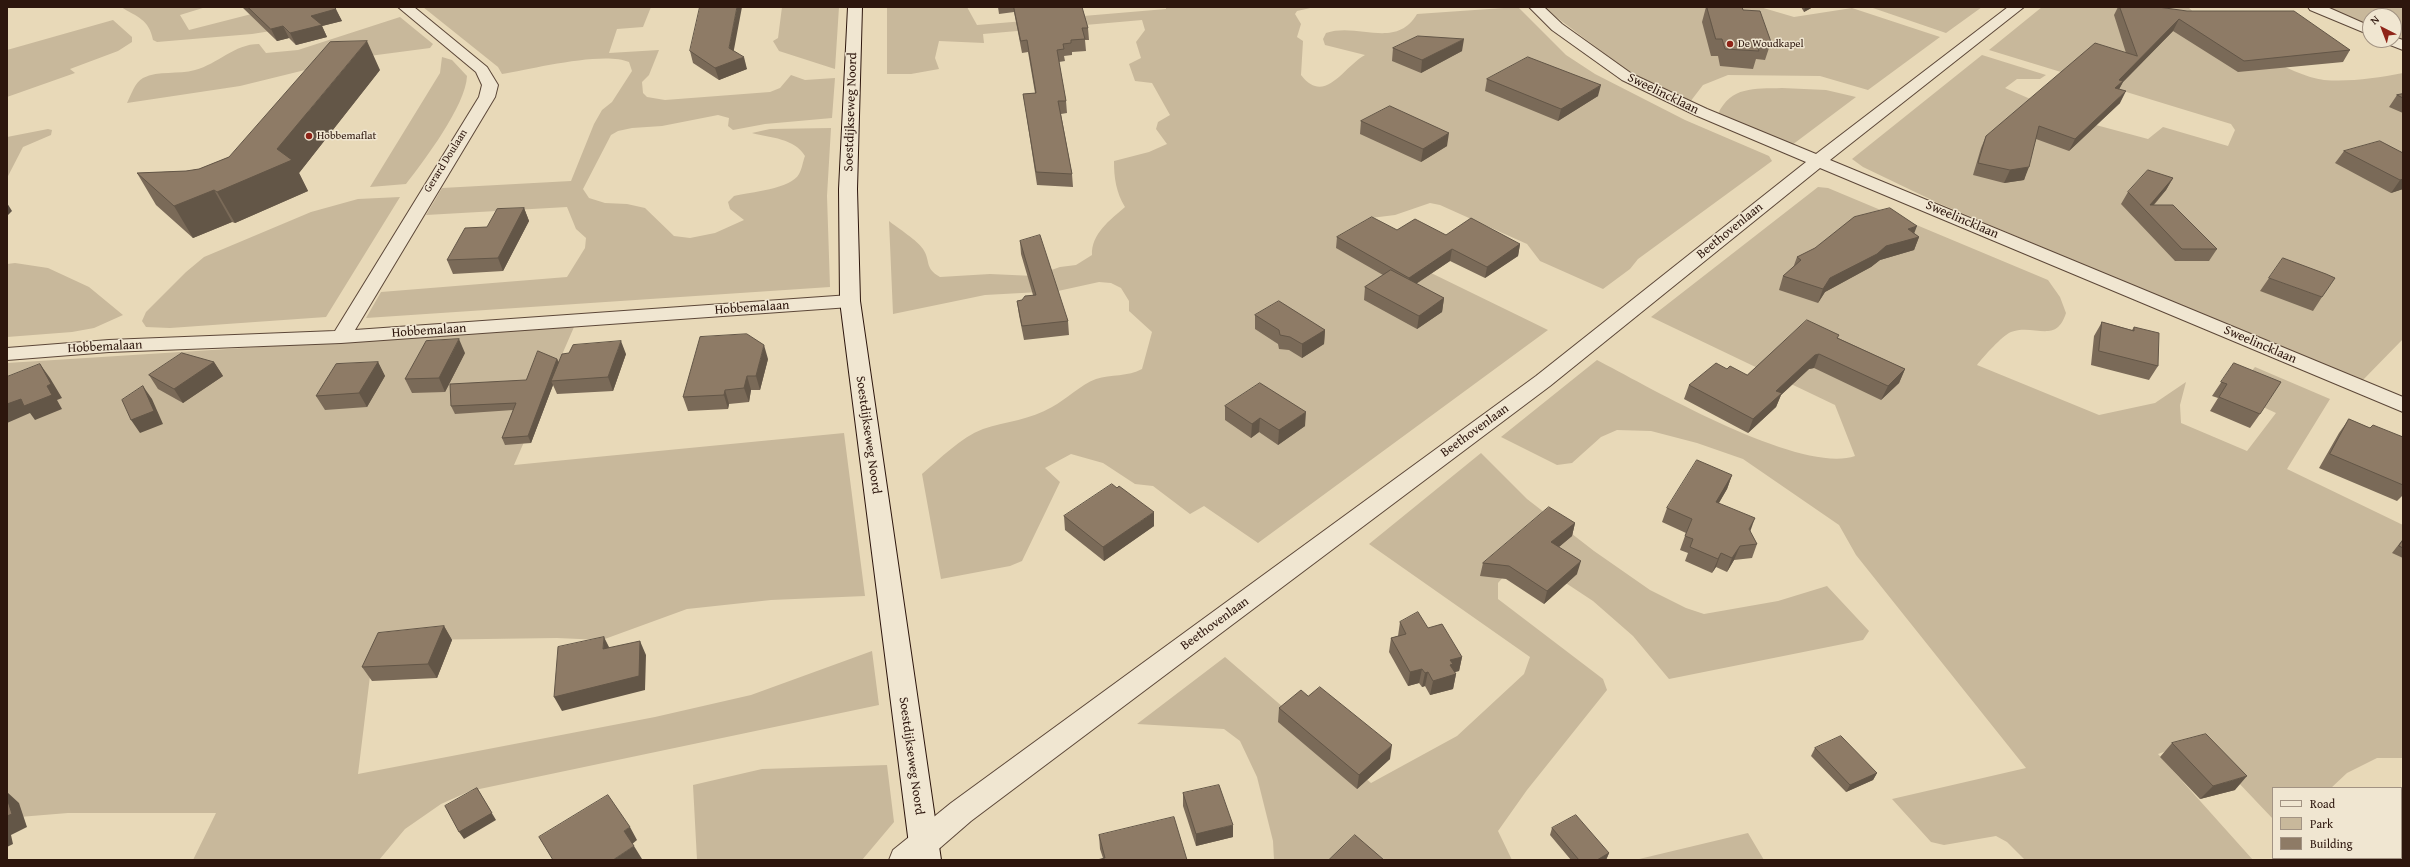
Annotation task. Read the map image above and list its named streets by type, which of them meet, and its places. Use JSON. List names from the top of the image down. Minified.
{"streets":{"street":["Sweelincklaan","Soestdijkseweg Noord","Gerard Doulaan","Beethovenlaan","Hobbemalaan"]},"crossings":[["Sweelincklaan","Beethovenlaan"],["Soestdijkseweg Noord","Beethovenlaan"],["Soestdijkseweg Noord","Hobbemalaan"],["Gerard Doulaan","Hobbemalaan"]],"places":["De Woudkapel","Hobbemaflat"],"legend":["Road","Park","Building"],"north":"top left"}
